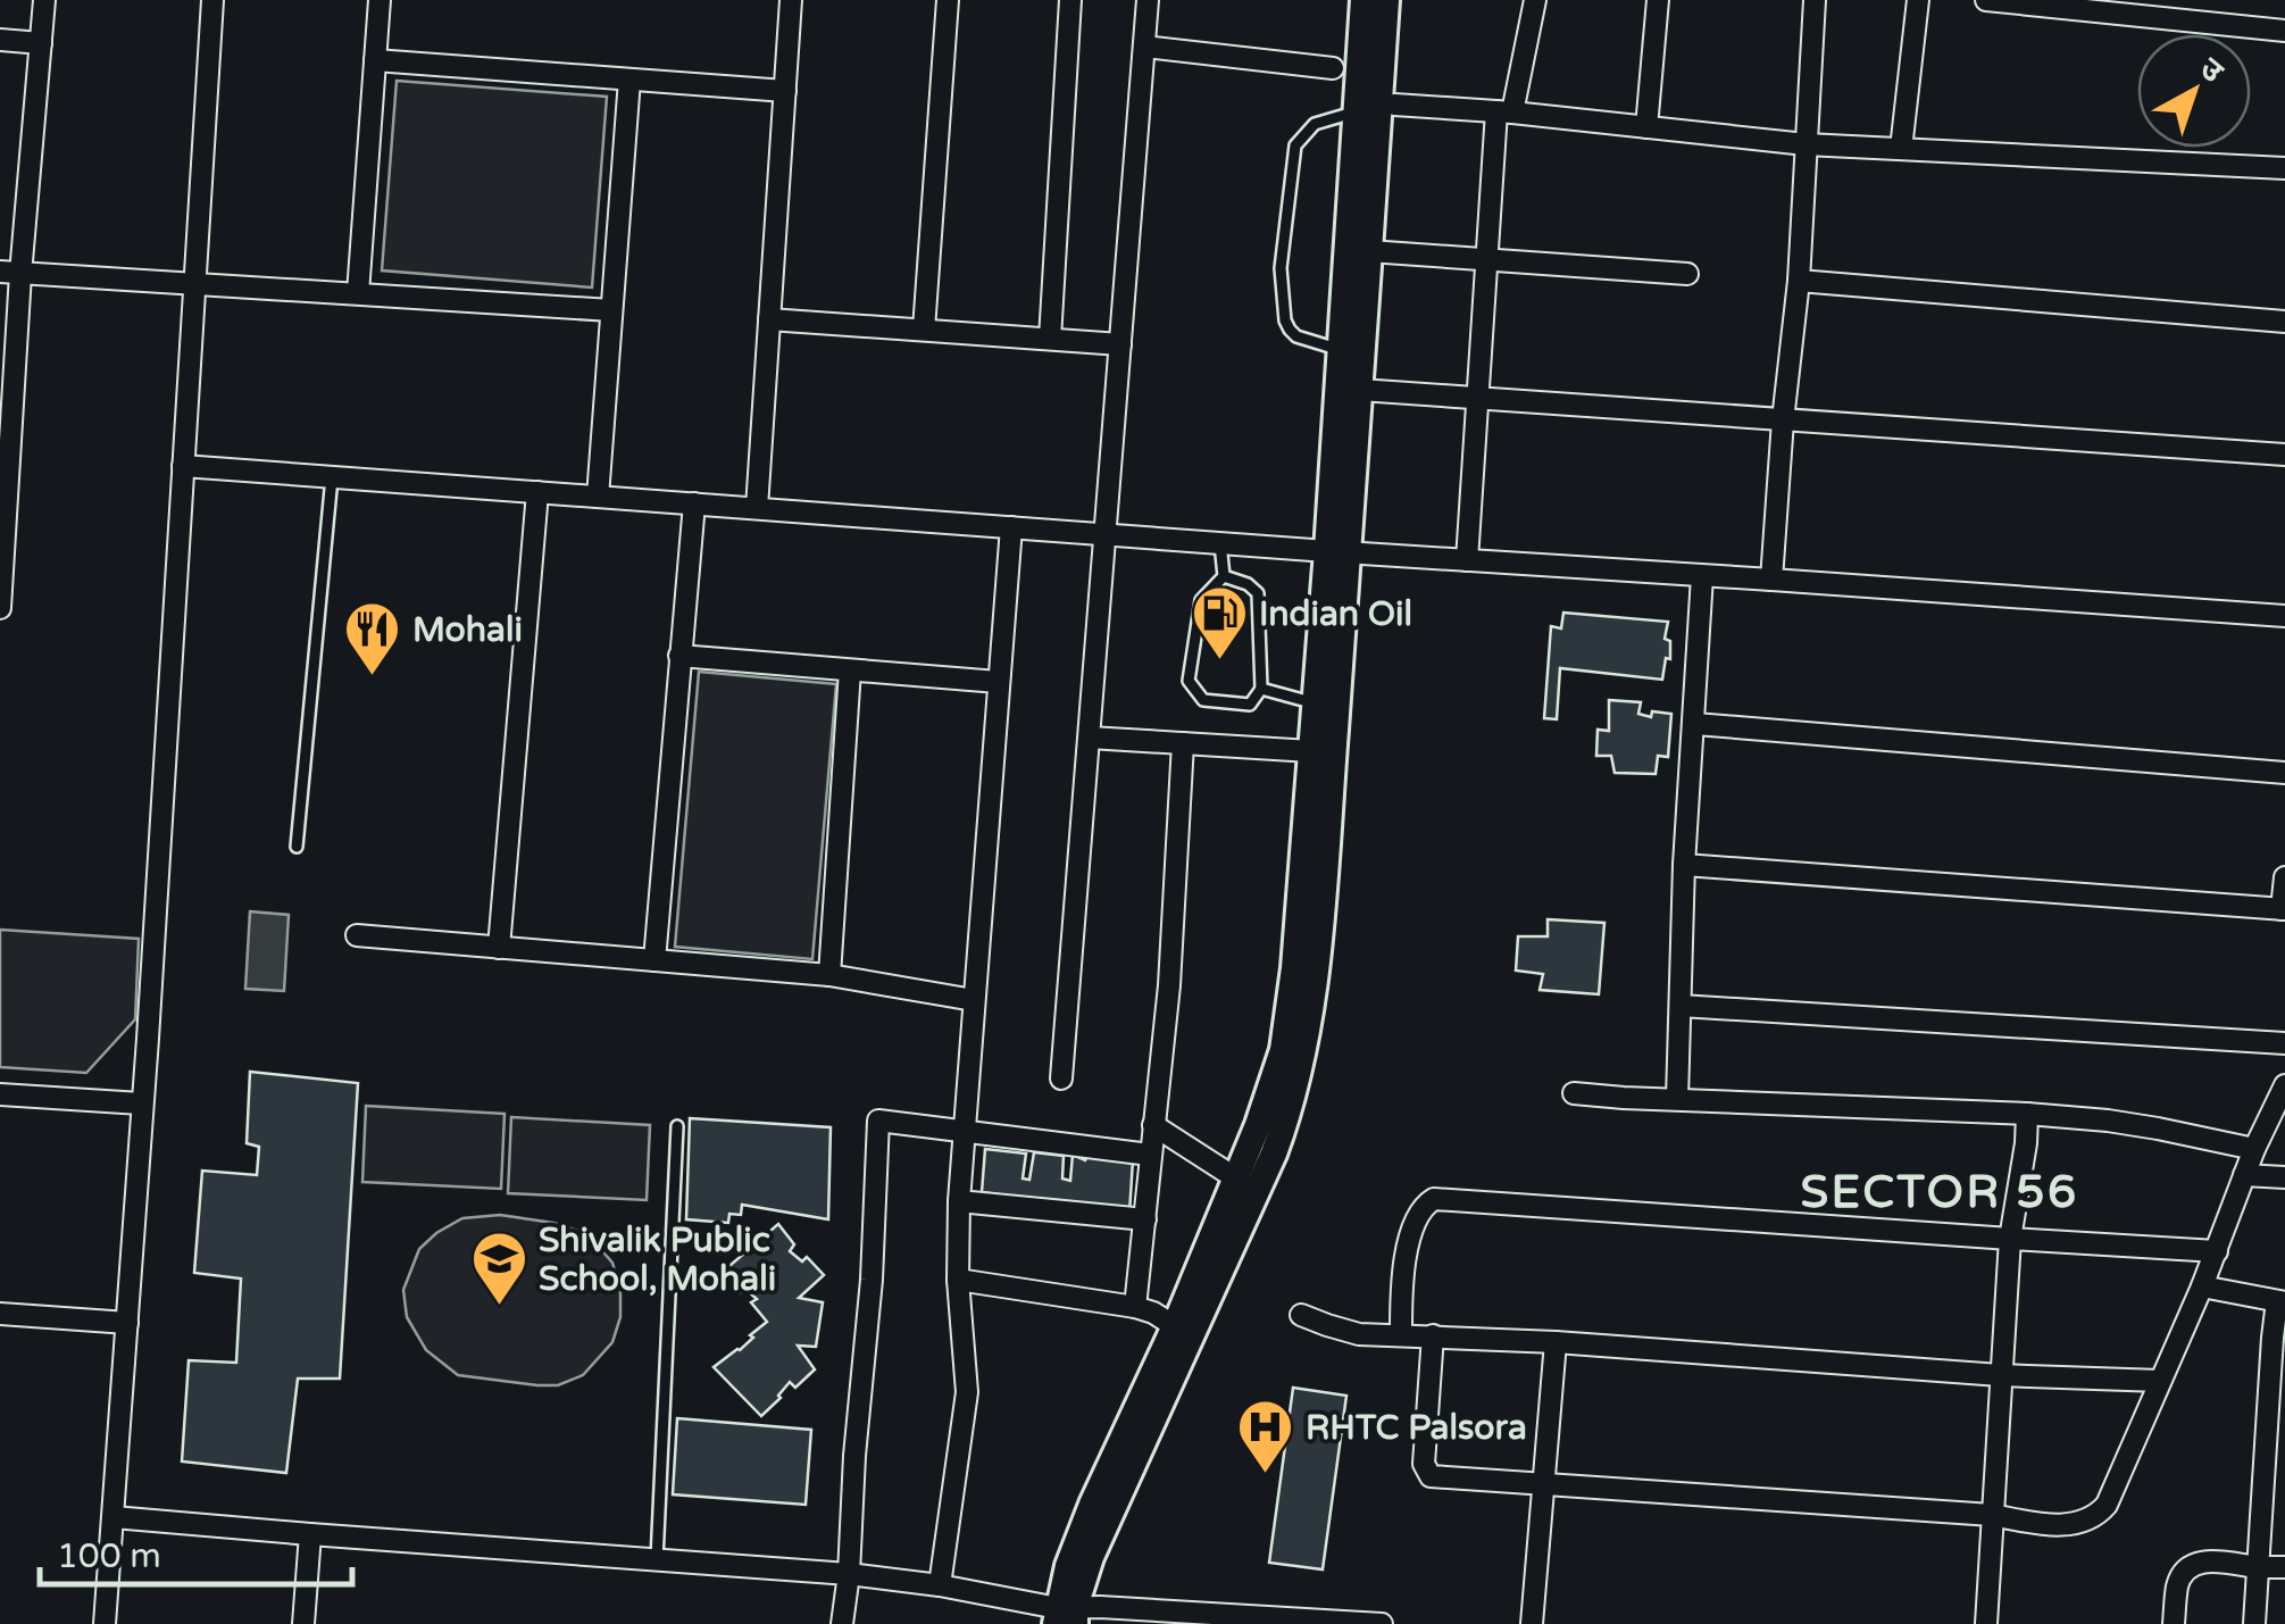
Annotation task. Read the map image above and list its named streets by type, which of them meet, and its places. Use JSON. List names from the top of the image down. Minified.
{"districts":["SECTOR 56"],"places":{"fuel station":["Indian Oil"],"restaurant":["Mohali"],"school or university":["Shivalik Public School, Mohali"],"hospital":["RHTC Palsora"]},"scale_bar":"100 m","north":"top right"}
